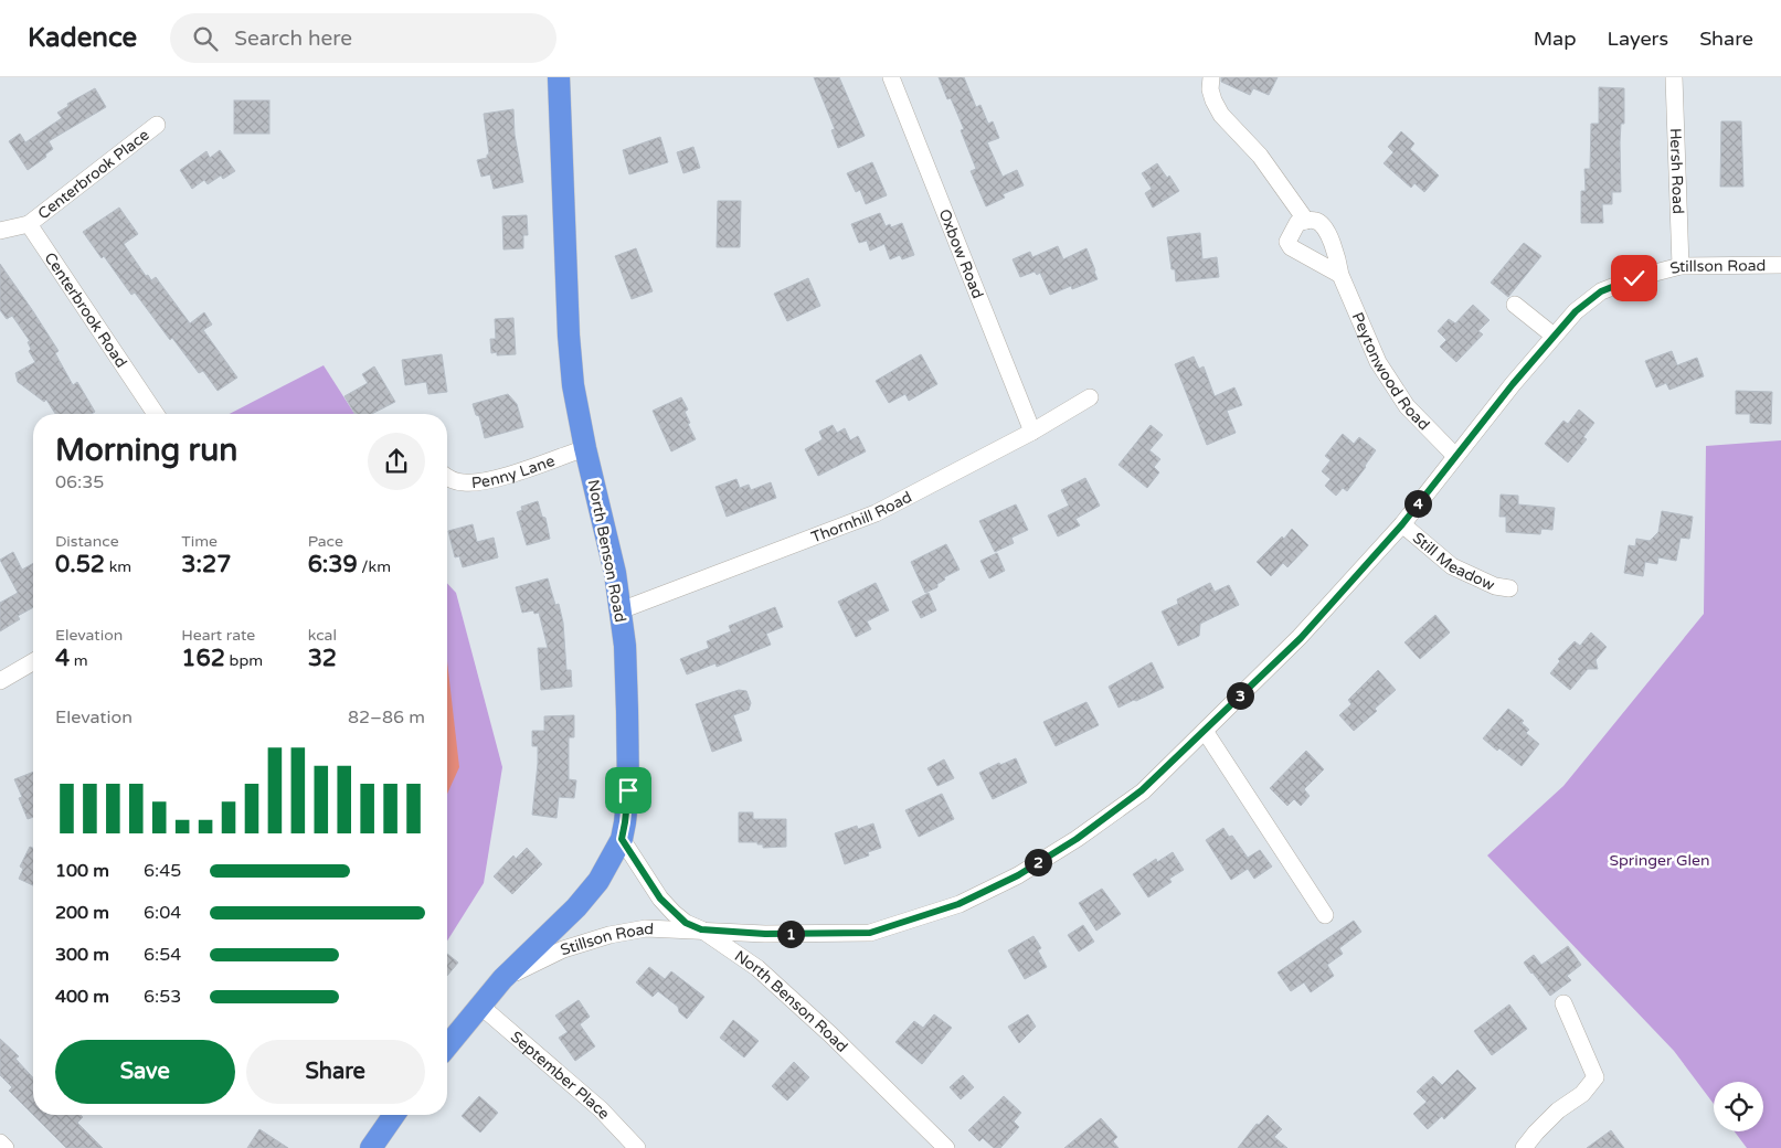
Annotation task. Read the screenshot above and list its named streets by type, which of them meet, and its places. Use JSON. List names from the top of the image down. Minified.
{"streets":{"main road":["Stillson Road","North Benson Road"],"street":["Hersh Road","Centerbrook Place","Oxbow Road","Centerbrook Road","Peytonwood Road","Penny Lane","Thornhill Road","Still Meadow","September Place"]},"crossings":[["Hersh Road","Stillson Road"],["Centerbrook Place","Centerbrook Road"],["Oxbow Road","Thornhill Road"],["Stillson Road","Peytonwood Road"],["Stillson Road","North Benson Road"],["Stillson Road","Still Meadow"],["Stillson Road","September Place"],["Penny Lane","North Benson Road"],["Thornhill Road","North Benson Road"]],"parks":["Springer Glen"],"page":{"header":"Kadence","search":"Search here","nav":["Map","Layers","Share"],"heading":["Morning run","06:35"],"pins":["4","3","2","1"],"stats":[["Distance","0.52 km"],["Time","3:27"],["Pace","6:39 /km"],["Elevation","4 m"],["Heart rate","162 bpm"],["kcal","32"]],"chart":["Elevation","82–86 m"],"list":[{"name":"100 m","note":"6:45"},{"name":"200 m","note":"6:04"},{"name":"300 m","note":"6:54"},{"name":"400 m","note":"6:53"}],"buttons":["Save","Share"]}}
